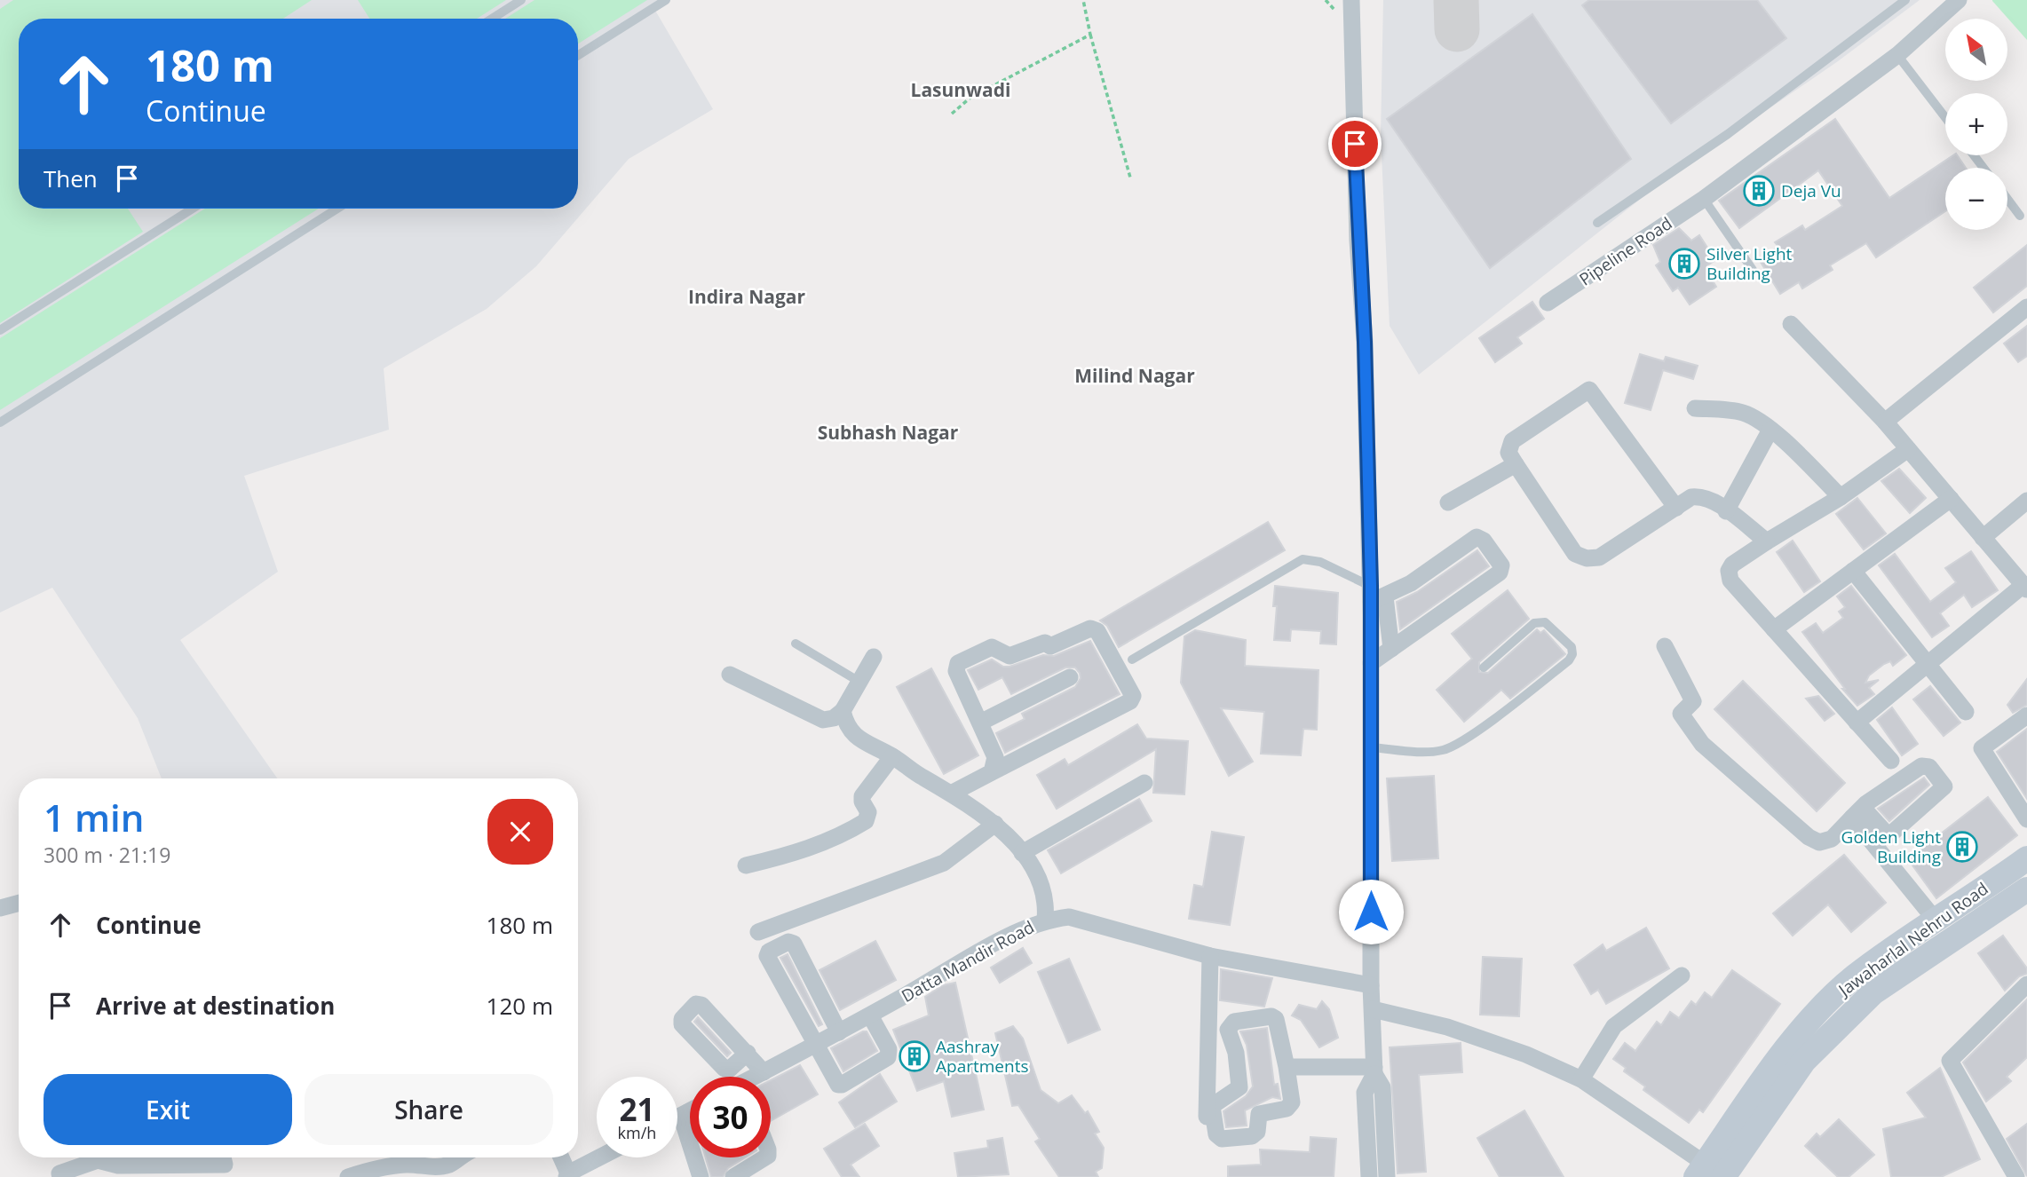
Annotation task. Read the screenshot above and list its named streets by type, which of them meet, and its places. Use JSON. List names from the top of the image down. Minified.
{"streets":{"main road":["Jawaharlal Nehru Road"],"street":["Pipeline Road","Datta Mandir Road"]},"districts":["Lasunwadi","Indira Nagar","Milind Nagar","Subhash Nagar"],"places":{"building":["Deja Vu","Silver Light Building","Golden Light Building","Aashray Apartments"]},"north":"top left","page":{"map_buttons":["+","−"],"turn":["180 m","Continue"],"then":"Then","heading":["1 min","300 m · 21:19"],"list":[{"name":"Continue","value":"180 m"},{"name":"Arrive at destination","value":"120 m"}],"buttons":["Exit","Share"],"speed":"21 km/h","limit":"30"}}
